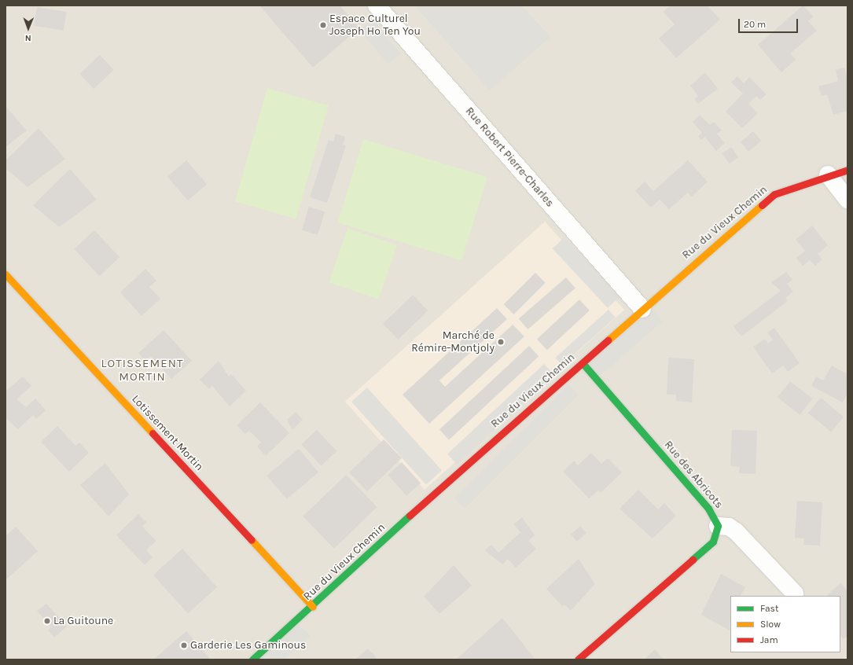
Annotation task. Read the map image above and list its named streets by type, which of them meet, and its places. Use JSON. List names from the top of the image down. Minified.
{"streets":{"street":["Rue Robert Pierre-Charles","Rue du Vieux Chemin","Lotissement Mortin","Rue des Abricots"]},"crossings":[["Rue Robert Pierre-Charles","Rue du Vieux Chemin"],["Rue du Vieux Chemin","Lotissement Mortin"],["Rue du Vieux Chemin","Rue des Abricots"]],"districts":["LOTISSEMENT MORTIN"],"places":["Espace Culturel Joseph Ho Ten You","Marché de Rémire-Montjoly","La Guitoune","Garderie Les Gaminous"],"legend":["Fast","Slow","Jam"],"scale_bar":"20 m","north":"bottom"}
